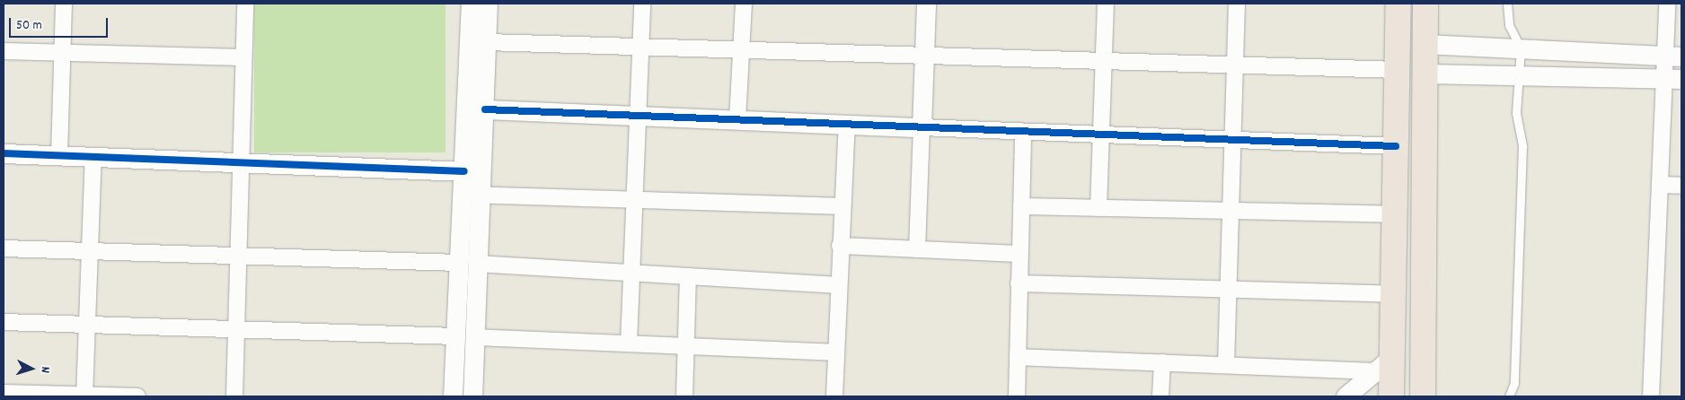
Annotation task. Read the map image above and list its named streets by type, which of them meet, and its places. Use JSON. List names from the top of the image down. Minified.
{"scale_bar":"50 m","north":"right"}
